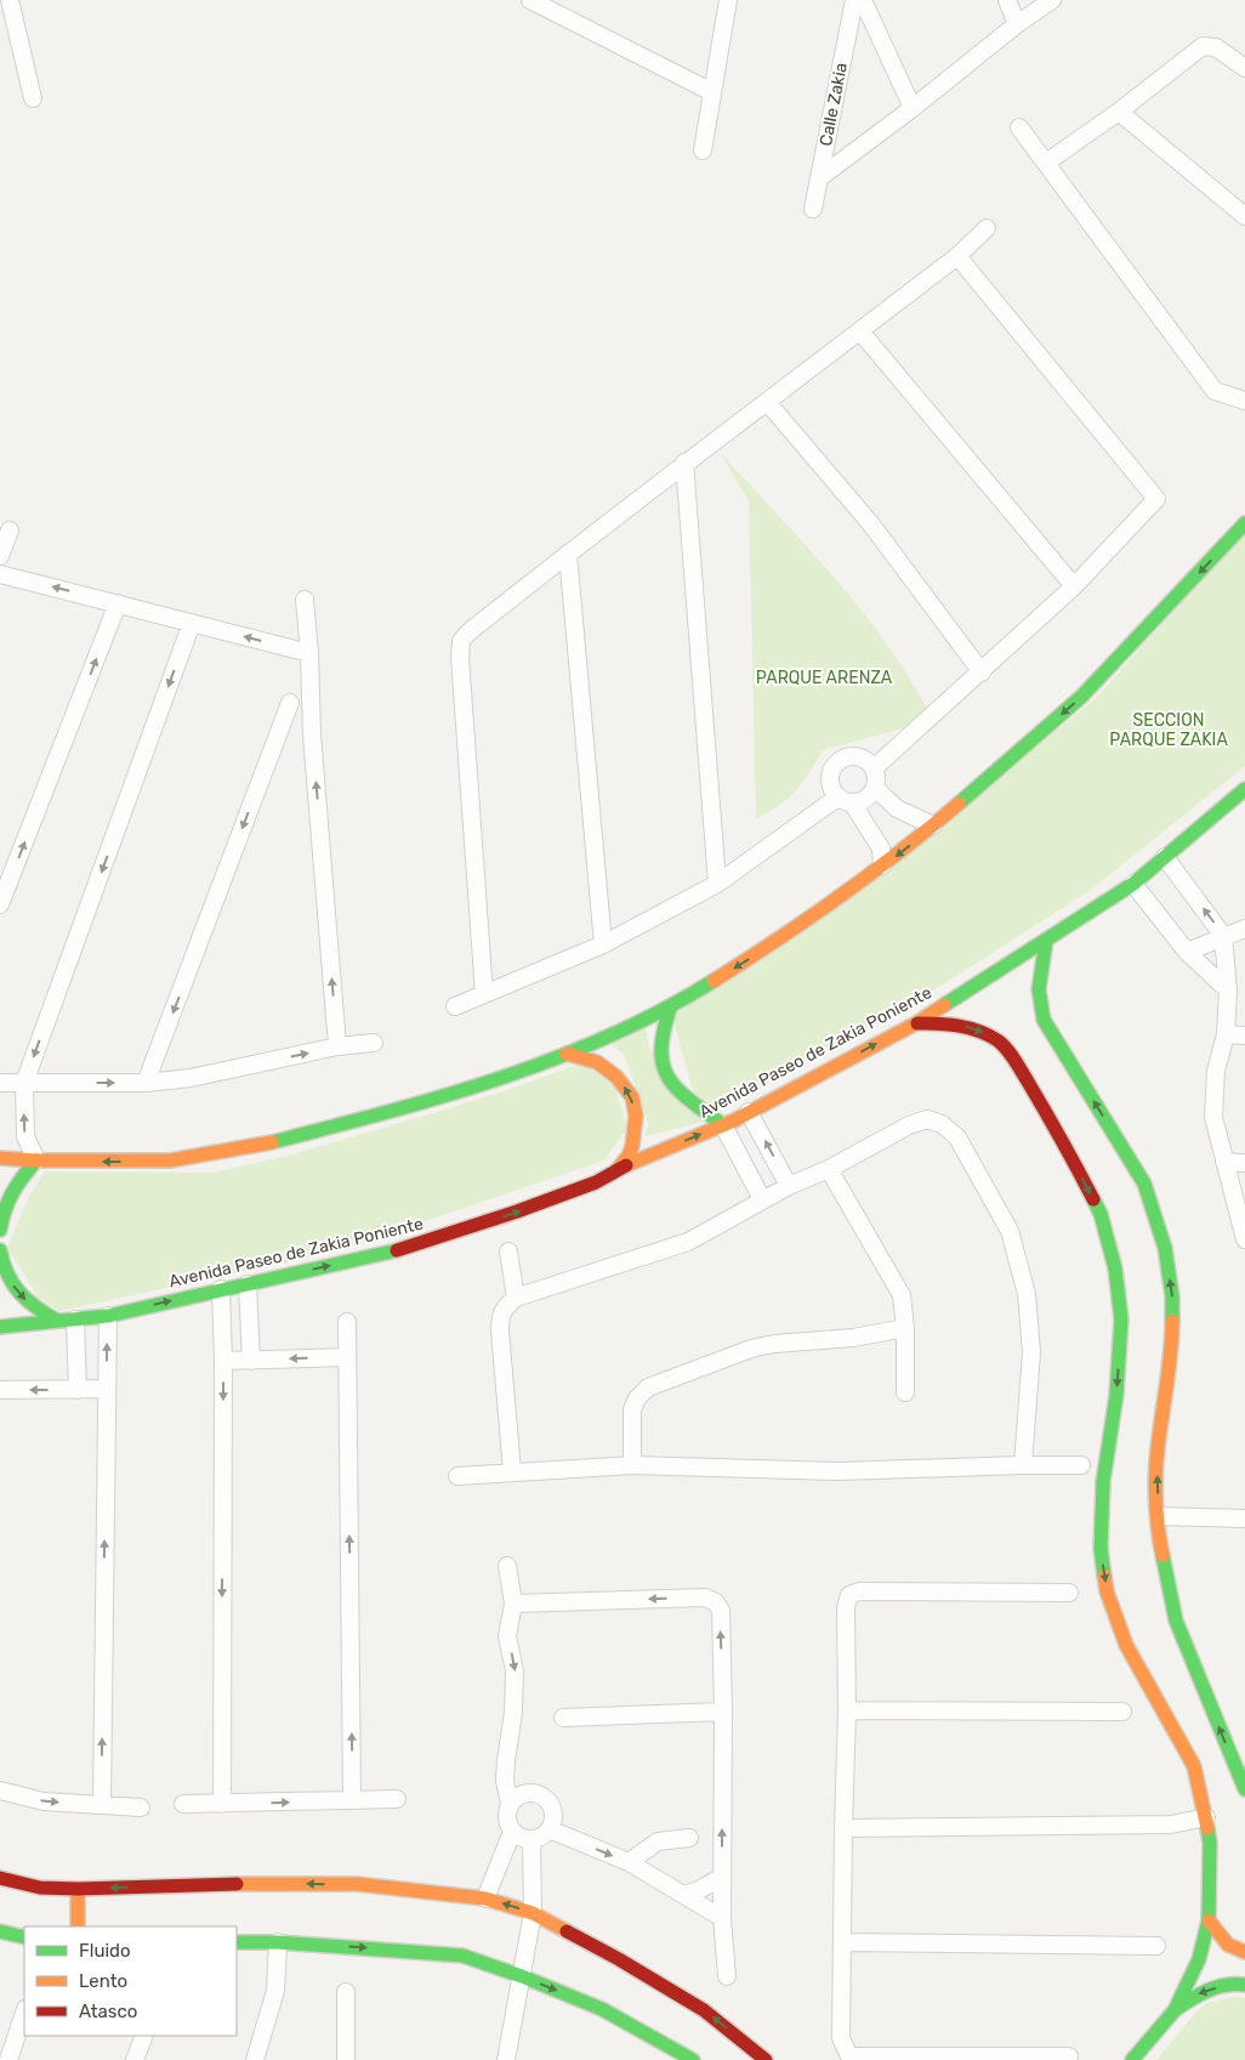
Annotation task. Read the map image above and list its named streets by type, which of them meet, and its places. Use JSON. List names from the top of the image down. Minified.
{"streets":{"street":["Calle Zakia","Avenida Paseo de Zakia Poniente"]},"parks":["PARQUE ARENZA","SECCION PARQUE ZAKIA"],"legend":["Fluido","Lento","Atasco"]}
